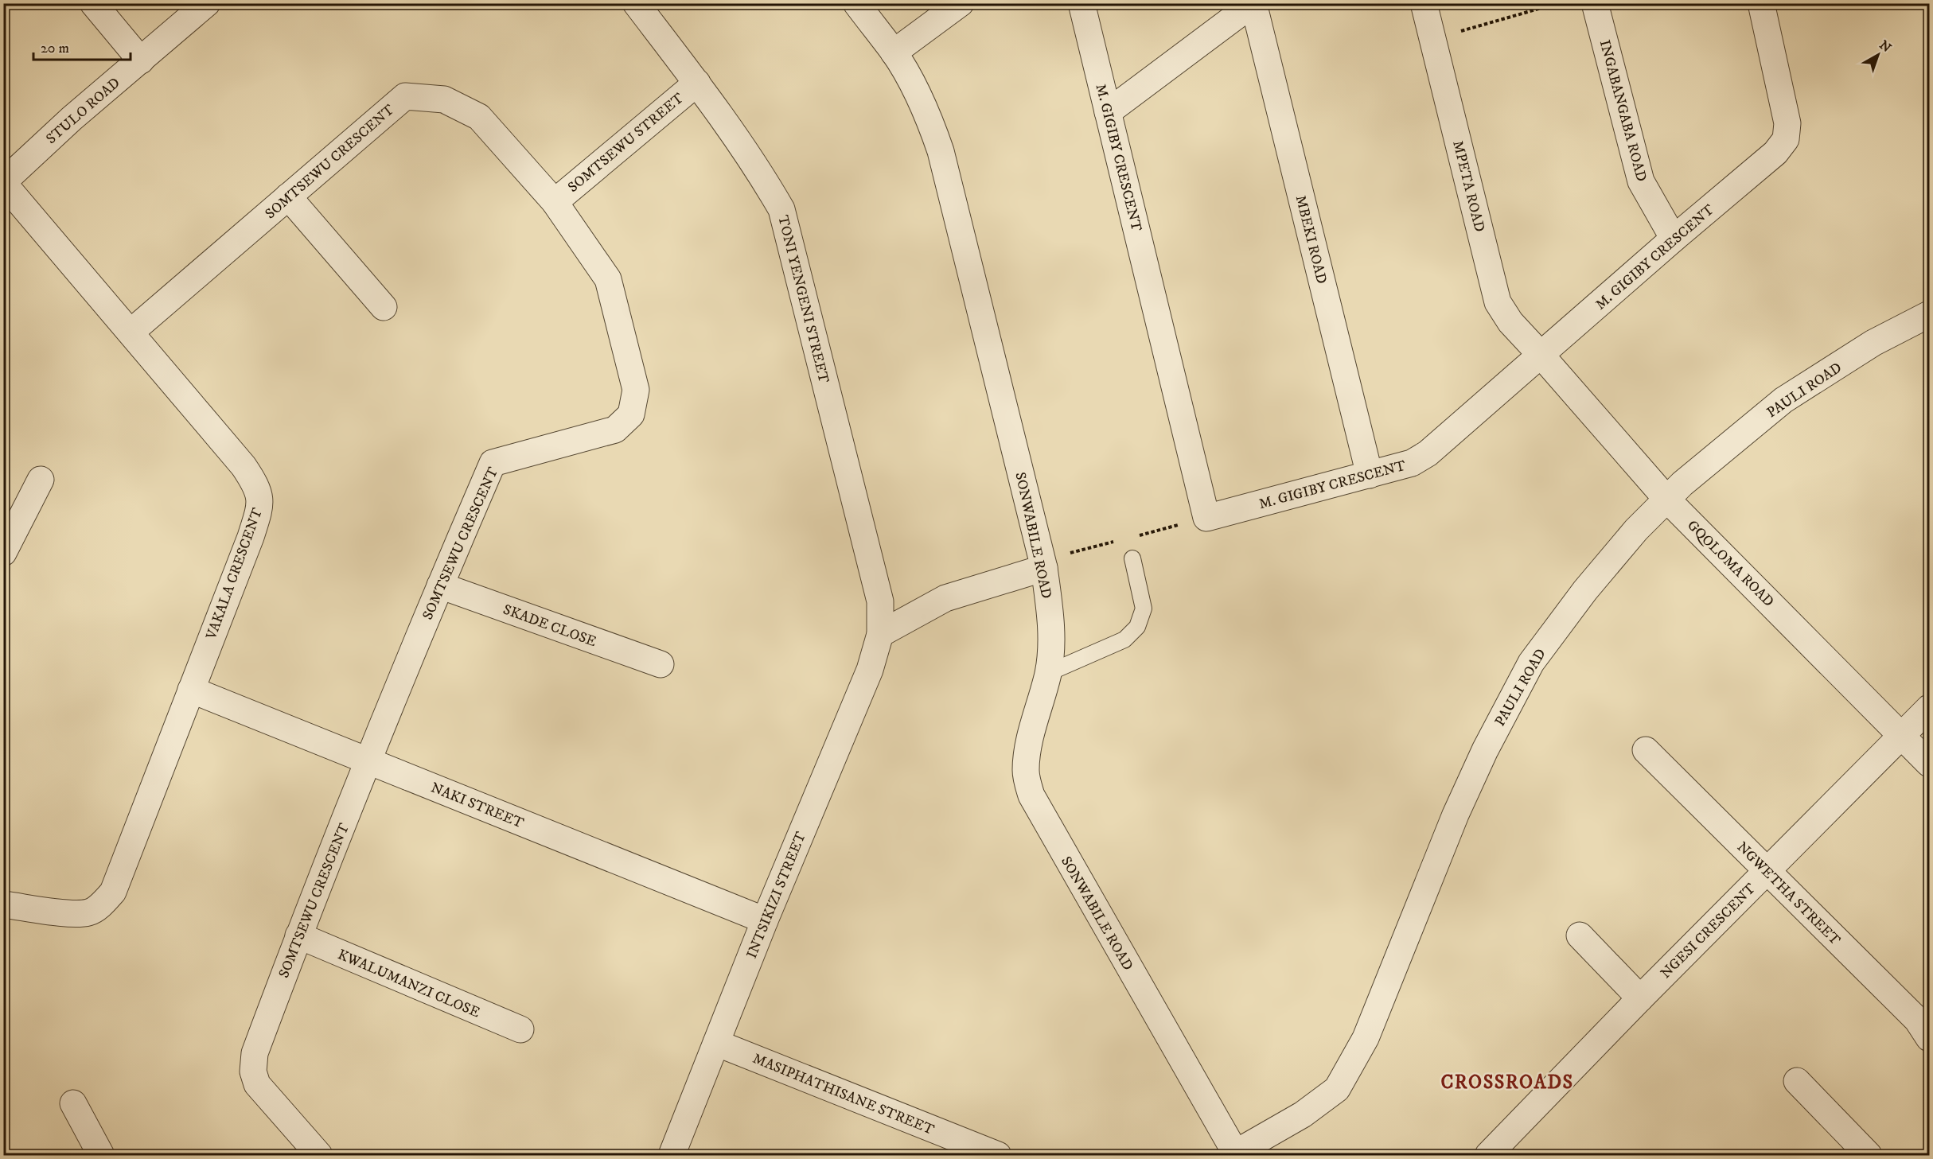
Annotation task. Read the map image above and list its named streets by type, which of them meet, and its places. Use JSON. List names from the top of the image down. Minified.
{"streets":{"street":["STULO ROAD","INGABANGABA ROAD","SOMTSEWU STREET","M. GIGIBY CRESCENT","SOMTSEWU CRESCENT","MPETA ROAD","MBEKI ROAD","TONI YENGENI STREET","PAULI ROAD","SONWABILE ROAD","GQOLOMA ROAD","VAKALA CRESCENT","SKADE CLOSE","NAKI STREET","NGWETHA STREET","INTSIKIZI STREET","NGESI CRESCENT","KWALUMANZI CLOSE","MASIPHATHISANE STREET"]},"crossings":[["STULO ROAD","VAKALA CRESCENT"],["INGABANGABA ROAD","M. GIGIBY CRESCENT"],["SOMTSEWU STREET","SOMTSEWU CRESCENT"],["SOMTSEWU STREET","TONI YENGENI STREET"],["M. GIGIBY CRESCENT","MPETA ROAD"],["M. GIGIBY CRESCENT","MBEKI ROAD"],["M. GIGIBY CRESCENT","GQOLOMA ROAD"],["SOMTSEWU CRESCENT","VAKALA CRESCENT"],["SOMTSEWU CRESCENT","SKADE CLOSE"],["SOMTSEWU CRESCENT","NAKI STREET"],["SOMTSEWU CRESCENT","KWALUMANZI CLOSE"],["MPETA ROAD","GQOLOMA ROAD"],["TONI YENGENI STREET","INTSIKIZI STREET"],["PAULI ROAD","SONWABILE ROAD"],["PAULI ROAD","GQOLOMA ROAD"],["GQOLOMA ROAD","NGESI CRESCENT"],["VAKALA CRESCENT","NAKI STREET"],["NAKI STREET","INTSIKIZI STREET"],["NGWETHA STREET","NGESI CRESCENT"],["INTSIKIZI STREET","MASIPHATHISANE STREET"]],"districts":["CROSSROADS"],"scale_bar":"20 m","north":"top right"}
